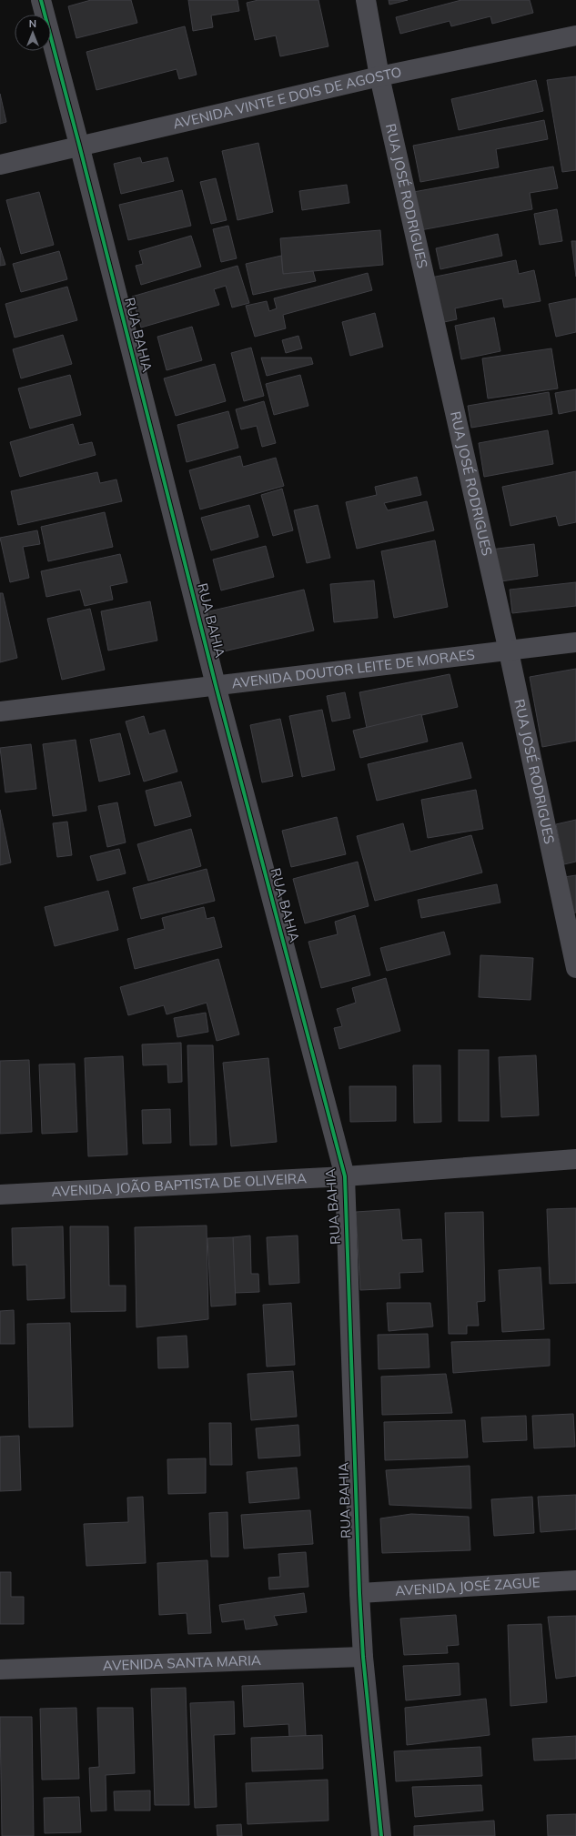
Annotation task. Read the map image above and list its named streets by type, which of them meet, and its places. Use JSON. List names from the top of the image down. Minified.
{"streets":{"street":["AVENIDA VINTE E DOIS DE AGOSTO","RUA JOSÉ RODRIGUES","RUA BAHIA","AVENIDA DOUTOR LEITE DE MORAES","AVENIDA JOÃO BAPTISTA DE OLIVEIRA","AVENIDA JOSÉ ZAGUE","AVENIDA SANTA MARIA"]},"crossings":[["AVENIDA VINTE E DOIS DE AGOSTO","RUA JOSÉ RODRIGUES"],["AVENIDA VINTE E DOIS DE AGOSTO","RUA BAHIA"],["RUA JOSÉ RODRIGUES","AVENIDA DOUTOR LEITE DE MORAES"],["RUA BAHIA","AVENIDA DOUTOR LEITE DE MORAES"],["RUA BAHIA","AVENIDA JOÃO BAPTISTA DE OLIVEIRA"],["RUA BAHIA","AVENIDA JOSÉ ZAGUE"],["RUA BAHIA","AVENIDA SANTA MARIA"]],"north":"top"}
